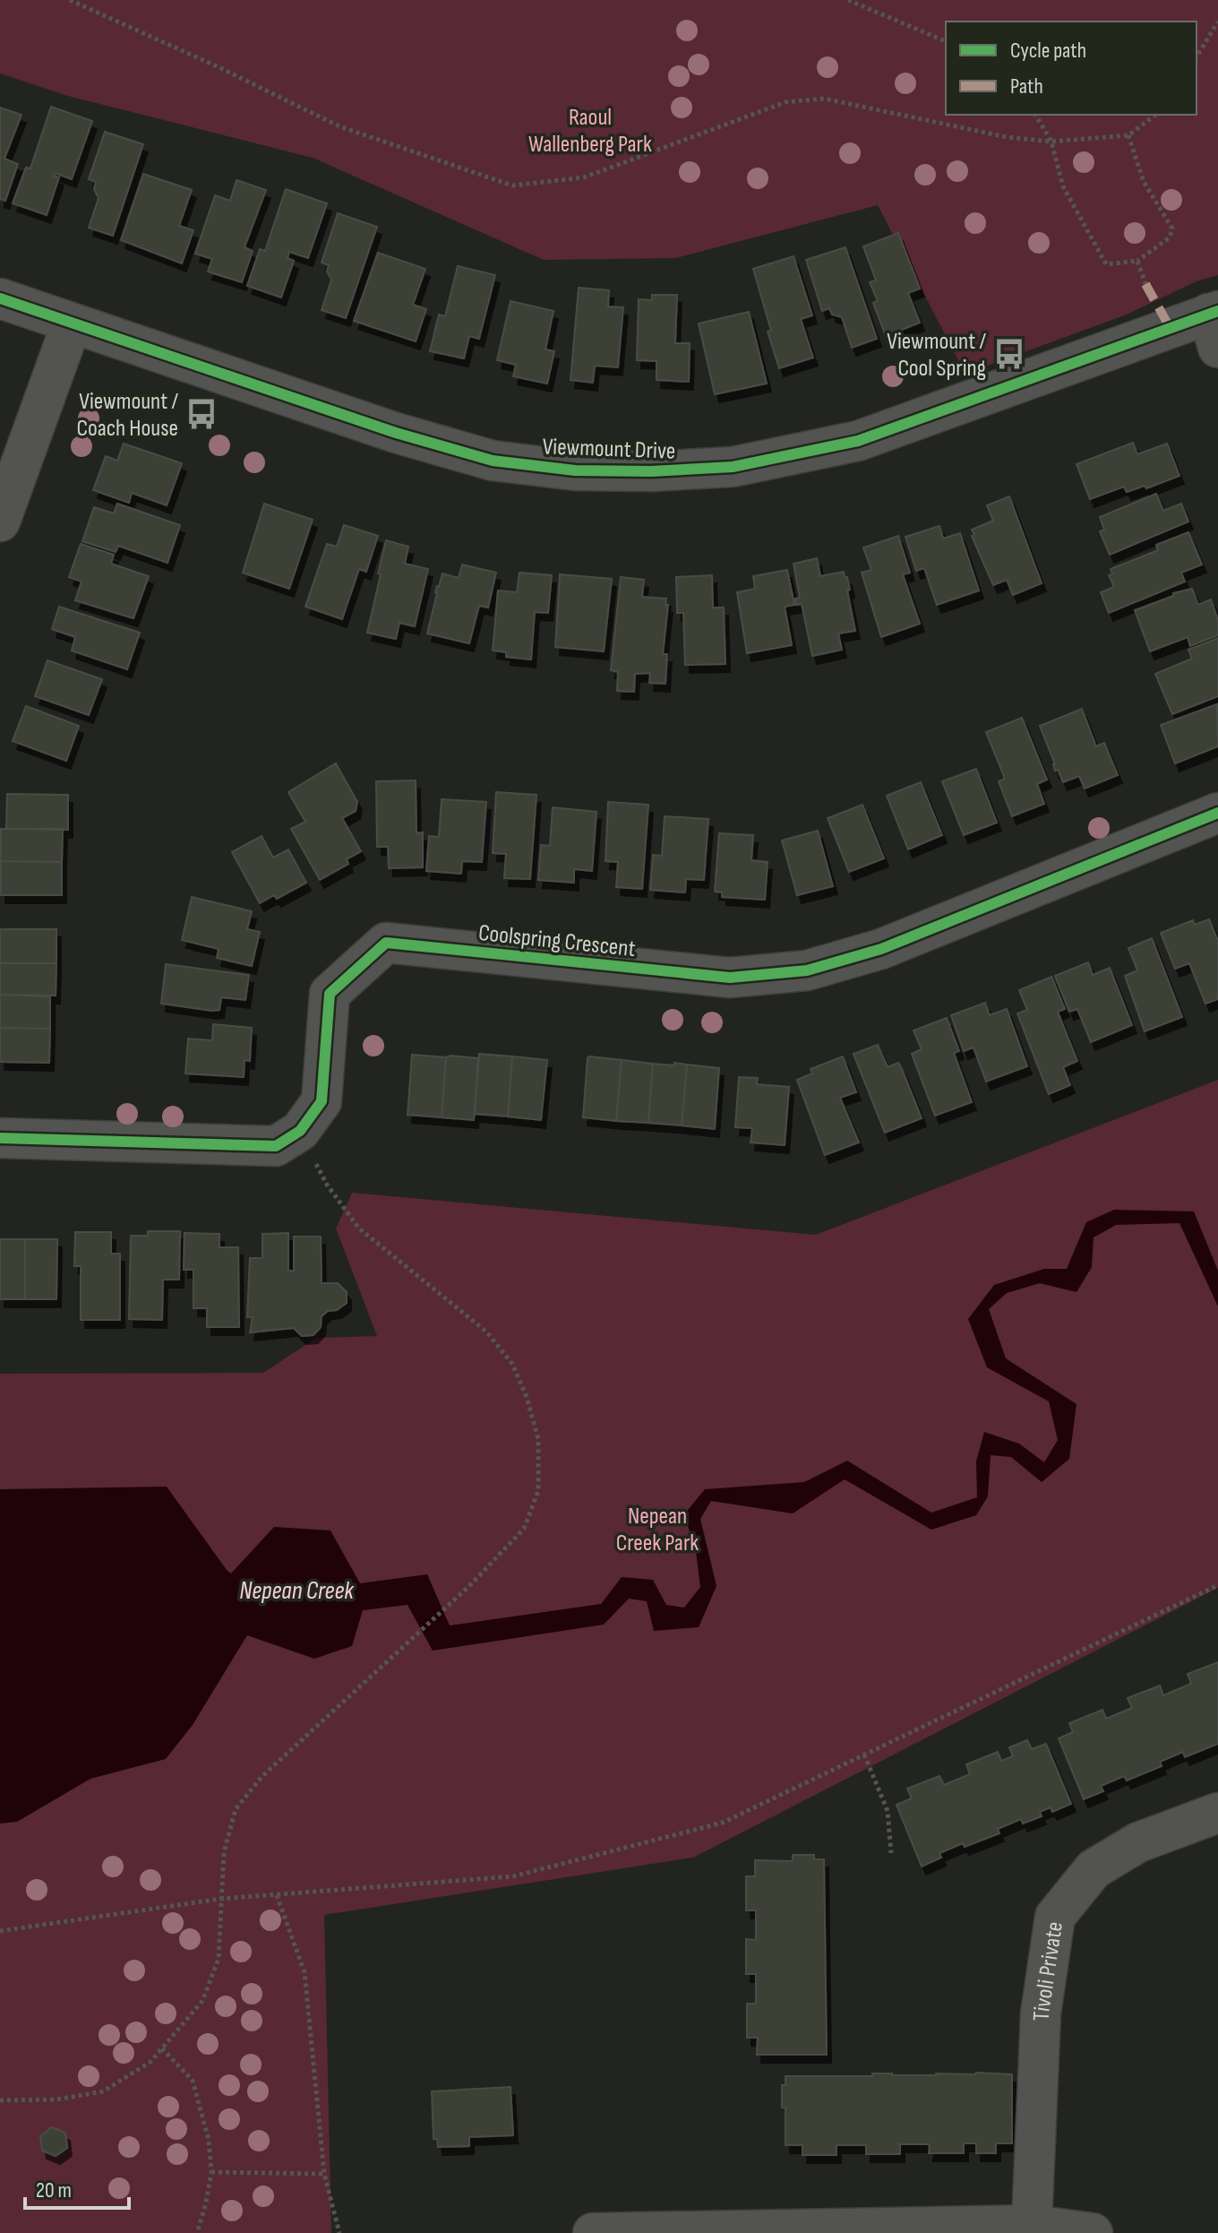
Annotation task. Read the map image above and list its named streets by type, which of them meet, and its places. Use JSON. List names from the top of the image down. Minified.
{"streets":{"street":["Viewmount Drive","Coolspring Crescent","Tivoli Private"]},"water":["Nepean Creek"],"parks":["Raoul Wallenberg Park","Nepean Creek Park"],"places":{"bus stop":["Viewmount / Cool Spring","Viewmount / Coach House"]},"legend":["Cycle path","Path"],"scale_bar":"20 m"}
